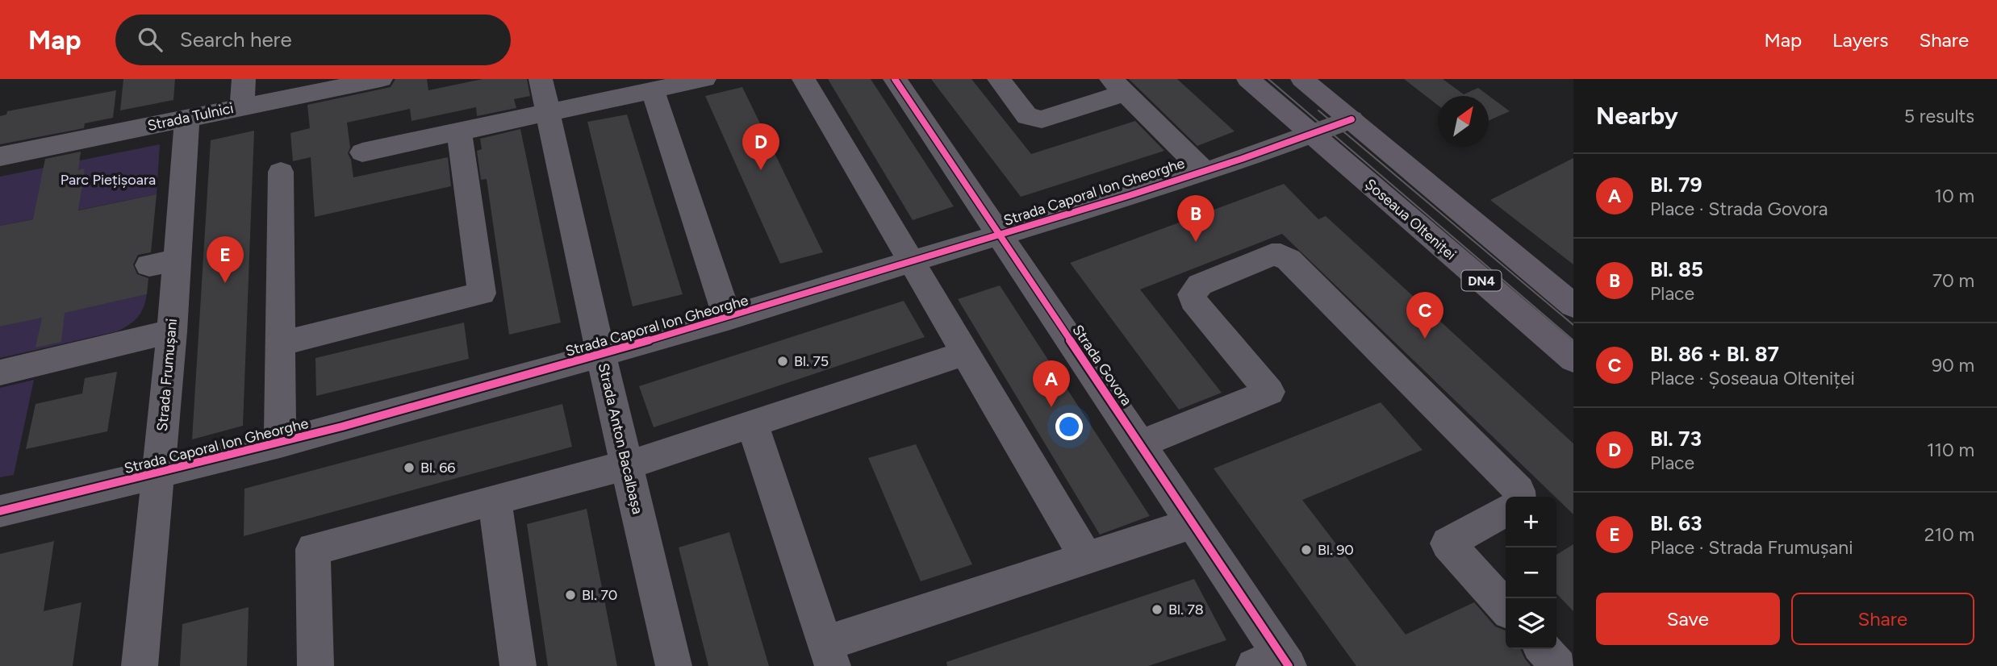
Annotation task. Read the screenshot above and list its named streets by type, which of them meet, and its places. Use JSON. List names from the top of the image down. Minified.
{"streets":{"main road":["Șoseaua Olteniței","DN4"],"street":["Strada Tulnici","Strada Caporal Ion Gheorghe","Strada Govora","Strada Frumușani","Strada Anton Bacalbașa"]},"crossings":[["Strada Tulnici","Strada Frumușani"],["Strada Caporal Ion Gheorghe","Șoseaua Olteniței"],["Strada Caporal Ion Gheorghe","DN4"],["Strada Caporal Ion Gheorghe","Strada Govora"],["Strada Caporal Ion Gheorghe","Strada Frumușani"],["Strada Caporal Ion Gheorghe","Strada Anton Bacalbașa"]],"parks":["Parc Piețișoara"],"places":["Bl. 75","Bl. 66","Bl. 90","Bl. 70","Bl. 78"],"north":"top right","page":{"header":"Map","search":"Search here","nav":["Map","Layers","Share"],"heading":["Nearby","5 results"],"pins":["D","B","E","C","A"],"list":[{"mark":"A","name":"Bl. 79","note":"Place · Strada Govora","value":"10 m"},{"mark":"B","name":"Bl. 85","note":"Place","value":"70 m"},{"mark":"C","name":"Bl. 86 + Bl. 87","note":"Place · Șoseaua Olteniței","value":"90 m"},{"mark":"D","name":"Bl. 73","note":"Place","value":"110 m"},{"mark":"E","name":"Bl. 63","note":"Place · Strada Frumușani","value":"210 m"}],"map_buttons":["+","−"],"buttons":["Save","Share"]}}
